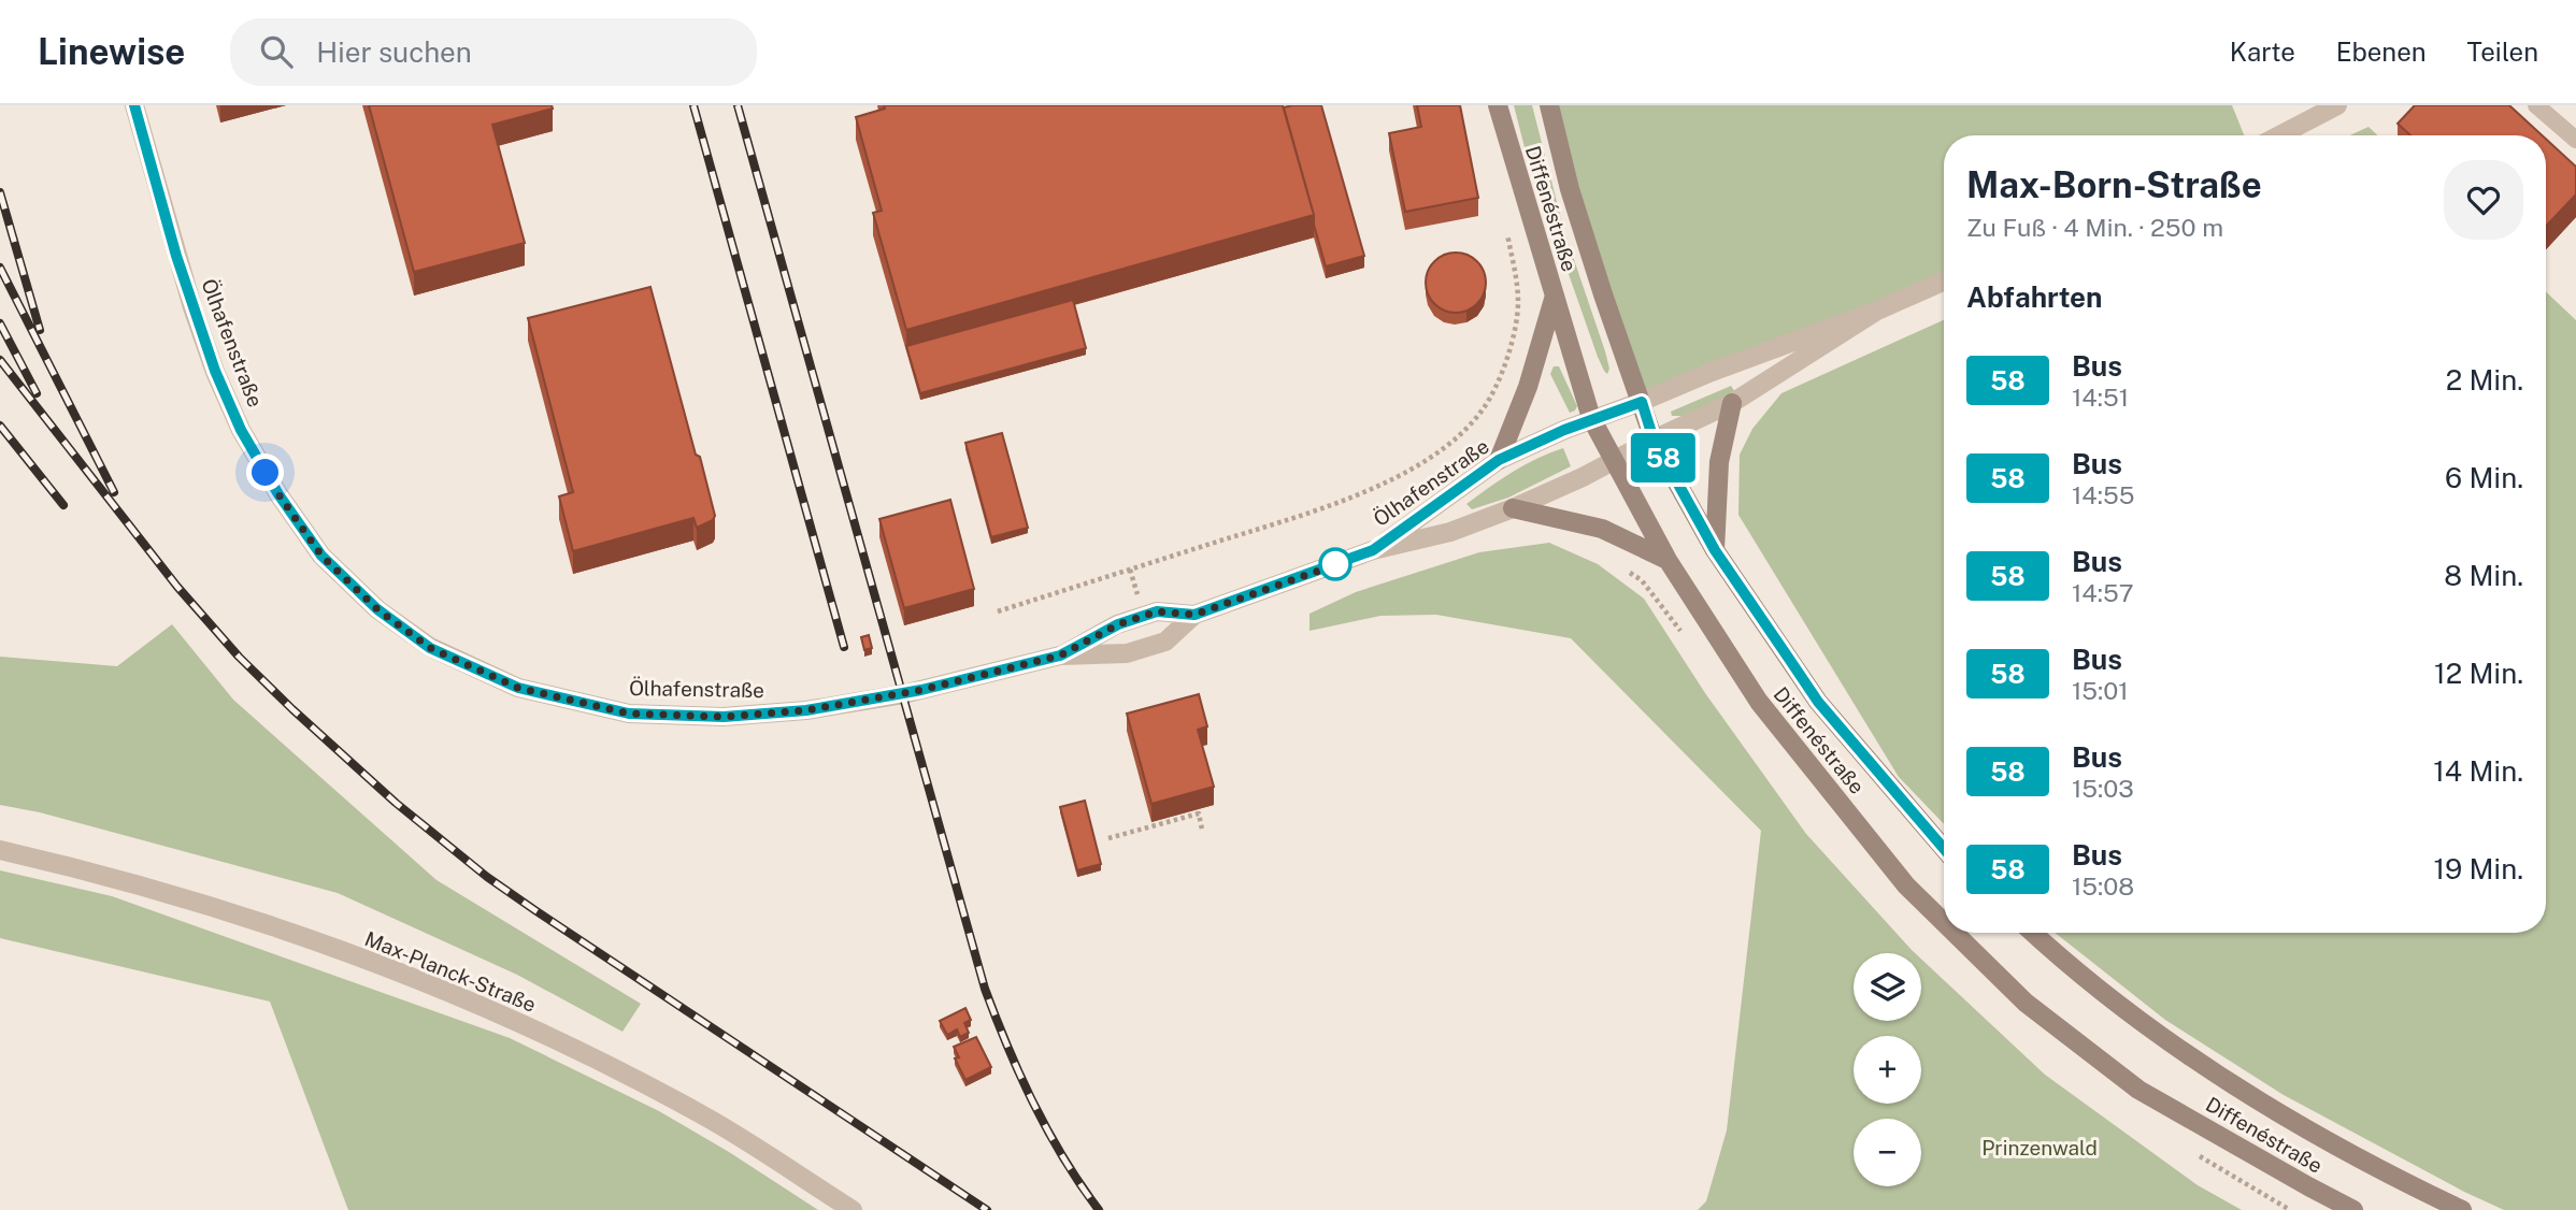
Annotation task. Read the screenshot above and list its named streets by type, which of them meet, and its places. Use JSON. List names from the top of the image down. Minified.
{"streets":{"main road":["Diffenéstraße"],"street":["Ölhafenstraße","Max-Planck-Straße"]},"crossings":[["Diffenéstraße","Ölhafenstraße"]],"parks":["Prinzenwald"],"lines":["bus line 58"],"page":{"header":"Linewise","search":"Hier suchen","nav":["Karte","Ebenen","Teilen"],"on_map":"58","heading":[["Max-Born-Straße","Zu Fuß · 4 Min. · 250 m"],"Abfahrten"],"list":[{"mark":"58","name":"Bus","note":"14:51","value":"2 Min."},{"mark":"58","name":"Bus","note":"14:55","value":"6 Min."},{"mark":"58","name":"Bus","note":"14:57","value":"8 Min."},{"mark":"58","name":"Bus","note":"15:01","value":"12 Min."},{"mark":"58","name":"Bus","note":"15:03","value":"14 Min."},{"mark":"58","name":"Bus","note":"15:08","value":"19 Min."}],"map_buttons":["+","−"]}}
